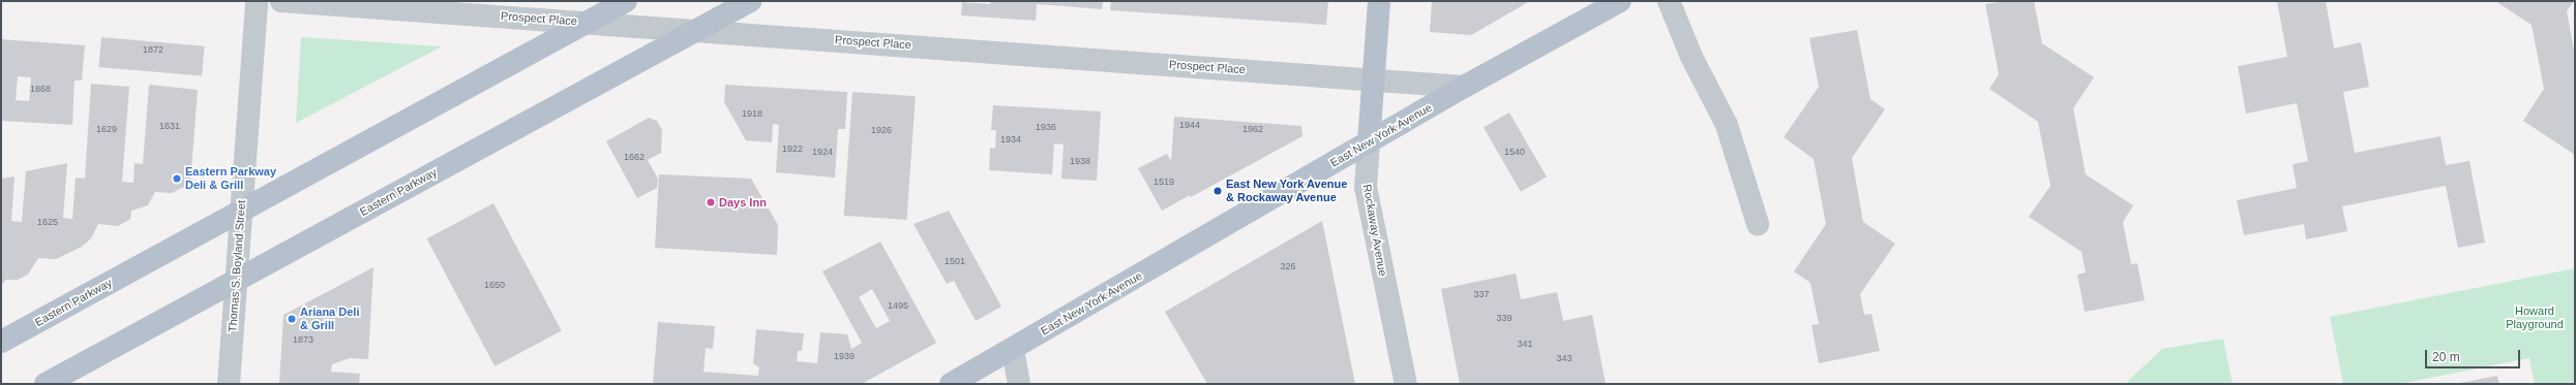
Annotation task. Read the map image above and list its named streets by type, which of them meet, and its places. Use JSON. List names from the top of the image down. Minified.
{"streets":{"main road":["East New York Avenue","Eastern Parkway","Rockaway Avenue"],"street":["Prospect Place","Thomas S. Boyland Street"]},"crossings":[["Prospect Place","East New York Avenue"],["Prospect Place","Eastern Parkway"],["Prospect Place","Rockaway Avenue"],["East New York Avenue","Rockaway Avenue"],["Eastern Parkway","Thomas S. Boyland Street"]],"parks":["Howard Playground"],"places":["Eastern Parkway Deli & Grill","East New York Avenue & Rockaway Avenue","Days Inn","Ariana Deli & Grill"],"house_numbers":["1872","1868","1918","1944","1631","1936","1629","1962","1926","1934","1922","1924","1540","1662","1938","1519","1625","1501","326","1650","337","1495","339","1873","341","1939","343"],"scale_bar":"20 m"}
